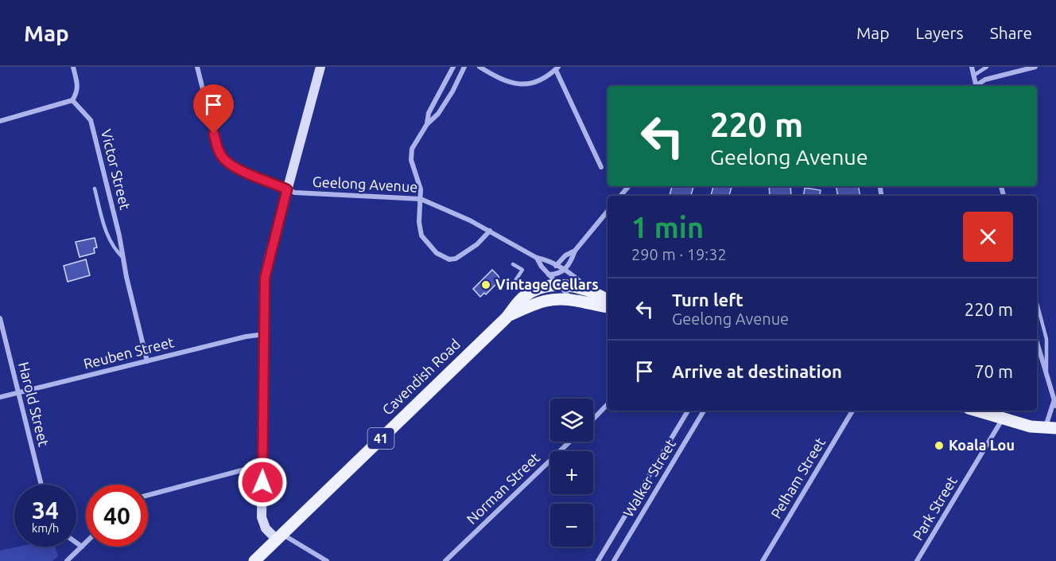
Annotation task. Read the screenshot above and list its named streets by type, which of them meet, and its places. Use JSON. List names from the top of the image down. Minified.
{"streets":{"main road":["Cavendish Road","41"],"street":["Victor Street","Geelong Avenue","Reuben Street","Harold Street","Walker Street","Pelham Street","Norman Street","Park Street"]},"crossings":[["Victor Street","Reuben Street"],["Geelong Avenue","Cavendish Road"],["Reuben Street","Harold Street"]],"places":["Vintage Cellars","Koala Lou"],"page":{"header":"Map","nav":["Map","Layers","Share"],"turn":["220 m","Geelong Avenue"],"heading":["1 min","290 m · 19:32"],"list":[{"name":"Turn left","note":"Geelong Avenue","value":"220 m"},{"name":"Arrive at destination","value":"70 m"}],"map_buttons":["+","−"],"speed":"34 km/h","limit":"40"}}
